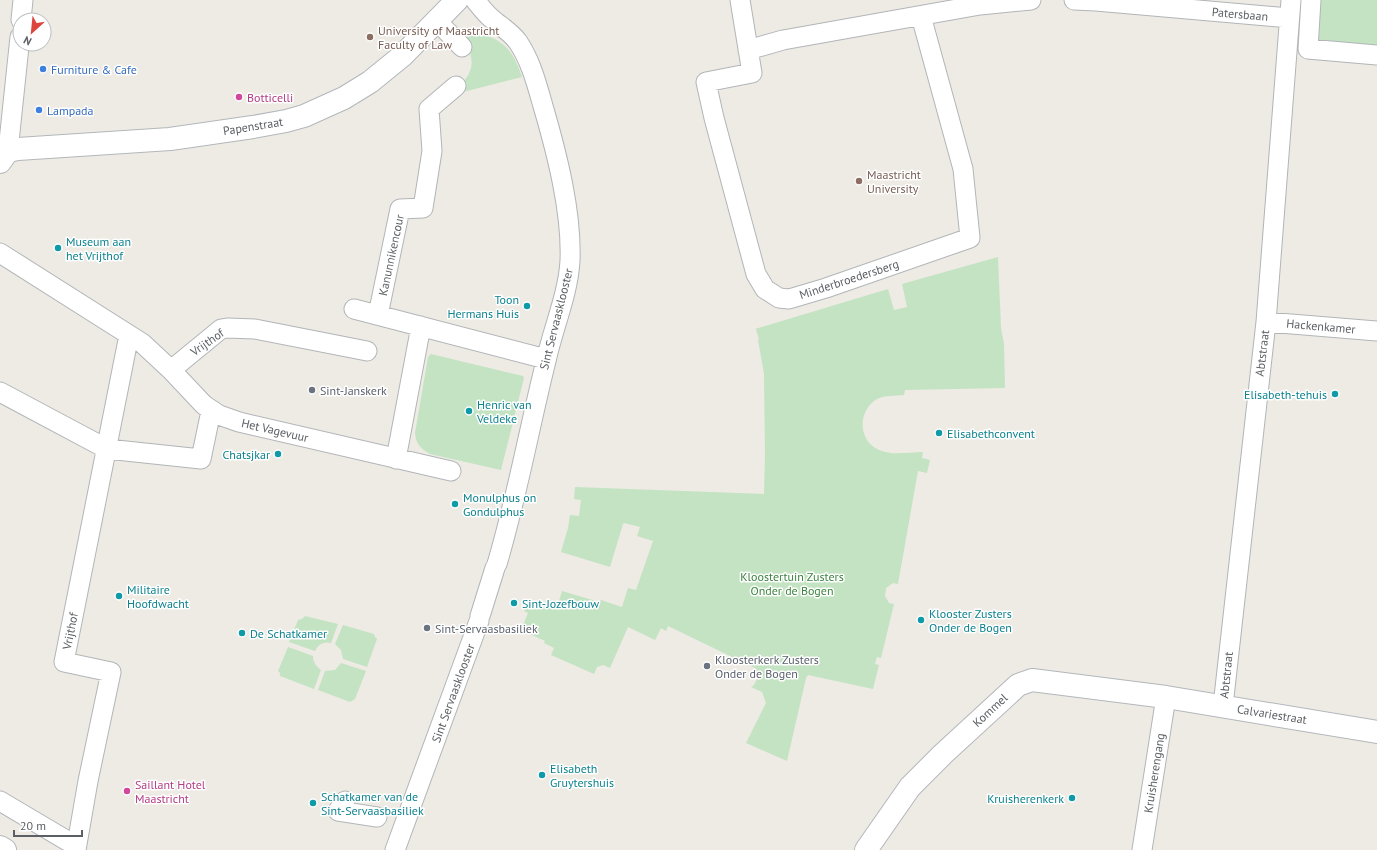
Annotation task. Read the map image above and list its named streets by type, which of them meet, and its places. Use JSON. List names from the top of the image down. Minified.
{"streets":{"street":["Patersbaan","Papenstraat","Kanunnikencour","Minderbroedersberg","Sint Servaasklooster","Hackenkamer","Vrijthof","Abtstraat","Het Vagevuur","Kommel","Calvariestraat","Kruisherengang"]},"crossings":[["Patersbaan","Abtstraat"],["Hackenkamer","Abtstraat"],["Vrijthof","Het Vagevuur"],["Abtstraat","Calvariestraat"],["Kommel","Calvariestraat"],["Kommel","Kruisherengang"],["Calvariestraat","Kruisherengang"]],"parks":["Kloostertuin Zusters Onder de Bogen"],"places":["University of Maastricht Faculty of Law","Furniture & Cafe","Botticelli","Lampada","Maastricht University","Museum aan het Vrijthof","Toon Hermans Huis","Sint-Janskerk","Elisabeth-tehuis","Henric van Veldeke","Elisabethconvent","Chatsjkar","Monulphus on Gondulphus","Militaire Hoofdwacht","Sint-Jozefbouw","Klooster Zusters Onder de Bogen","Sint-Servaasbasiliek","De Schatkamer","Kloosterkerk Zusters Onder de Bogen","Elisabeth Gruytershuis","Saillant Hotel Maastricht","Kruisherenkerk","Schatkamer van de Sint-Servaasbasiliek"],"scale_bar":"20 m","north":"bottom left"}
